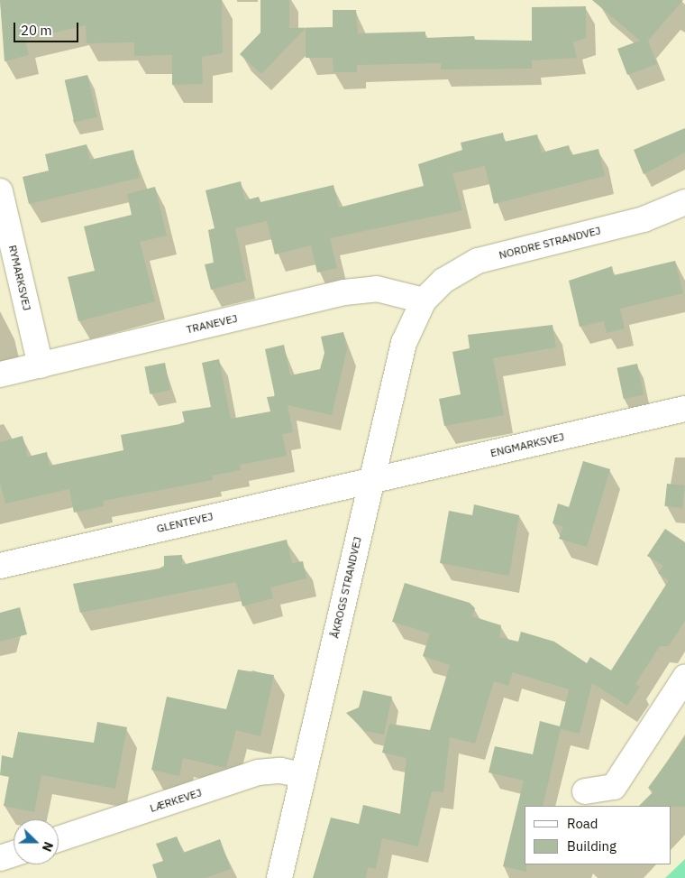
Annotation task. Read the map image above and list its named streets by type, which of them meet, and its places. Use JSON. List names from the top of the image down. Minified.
{"streets":{"street":["NORDRE STRANDVEJ","RYMARKSVEJ","TRANEVEJ","ENGMARKSVEJ","GLENTEVEJ","ÅKROGS STRANDVEJ","LÆRKEVEJ"]},"crossings":[["NORDRE STRANDVEJ","TRANEVEJ"],["NORDRE STRANDVEJ","ÅKROGS STRANDVEJ"],["RYMARKSVEJ","TRANEVEJ"],["TRANEVEJ","ÅKROGS STRANDVEJ"],["ENGMARKSVEJ","GLENTEVEJ"],["ENGMARKSVEJ","ÅKROGS STRANDVEJ"],["GLENTEVEJ","ÅKROGS STRANDVEJ"],["ÅKROGS STRANDVEJ","LÆRKEVEJ"]],"legend":["Road","Building"],"scale_bar":"20 m","north":"right"}
